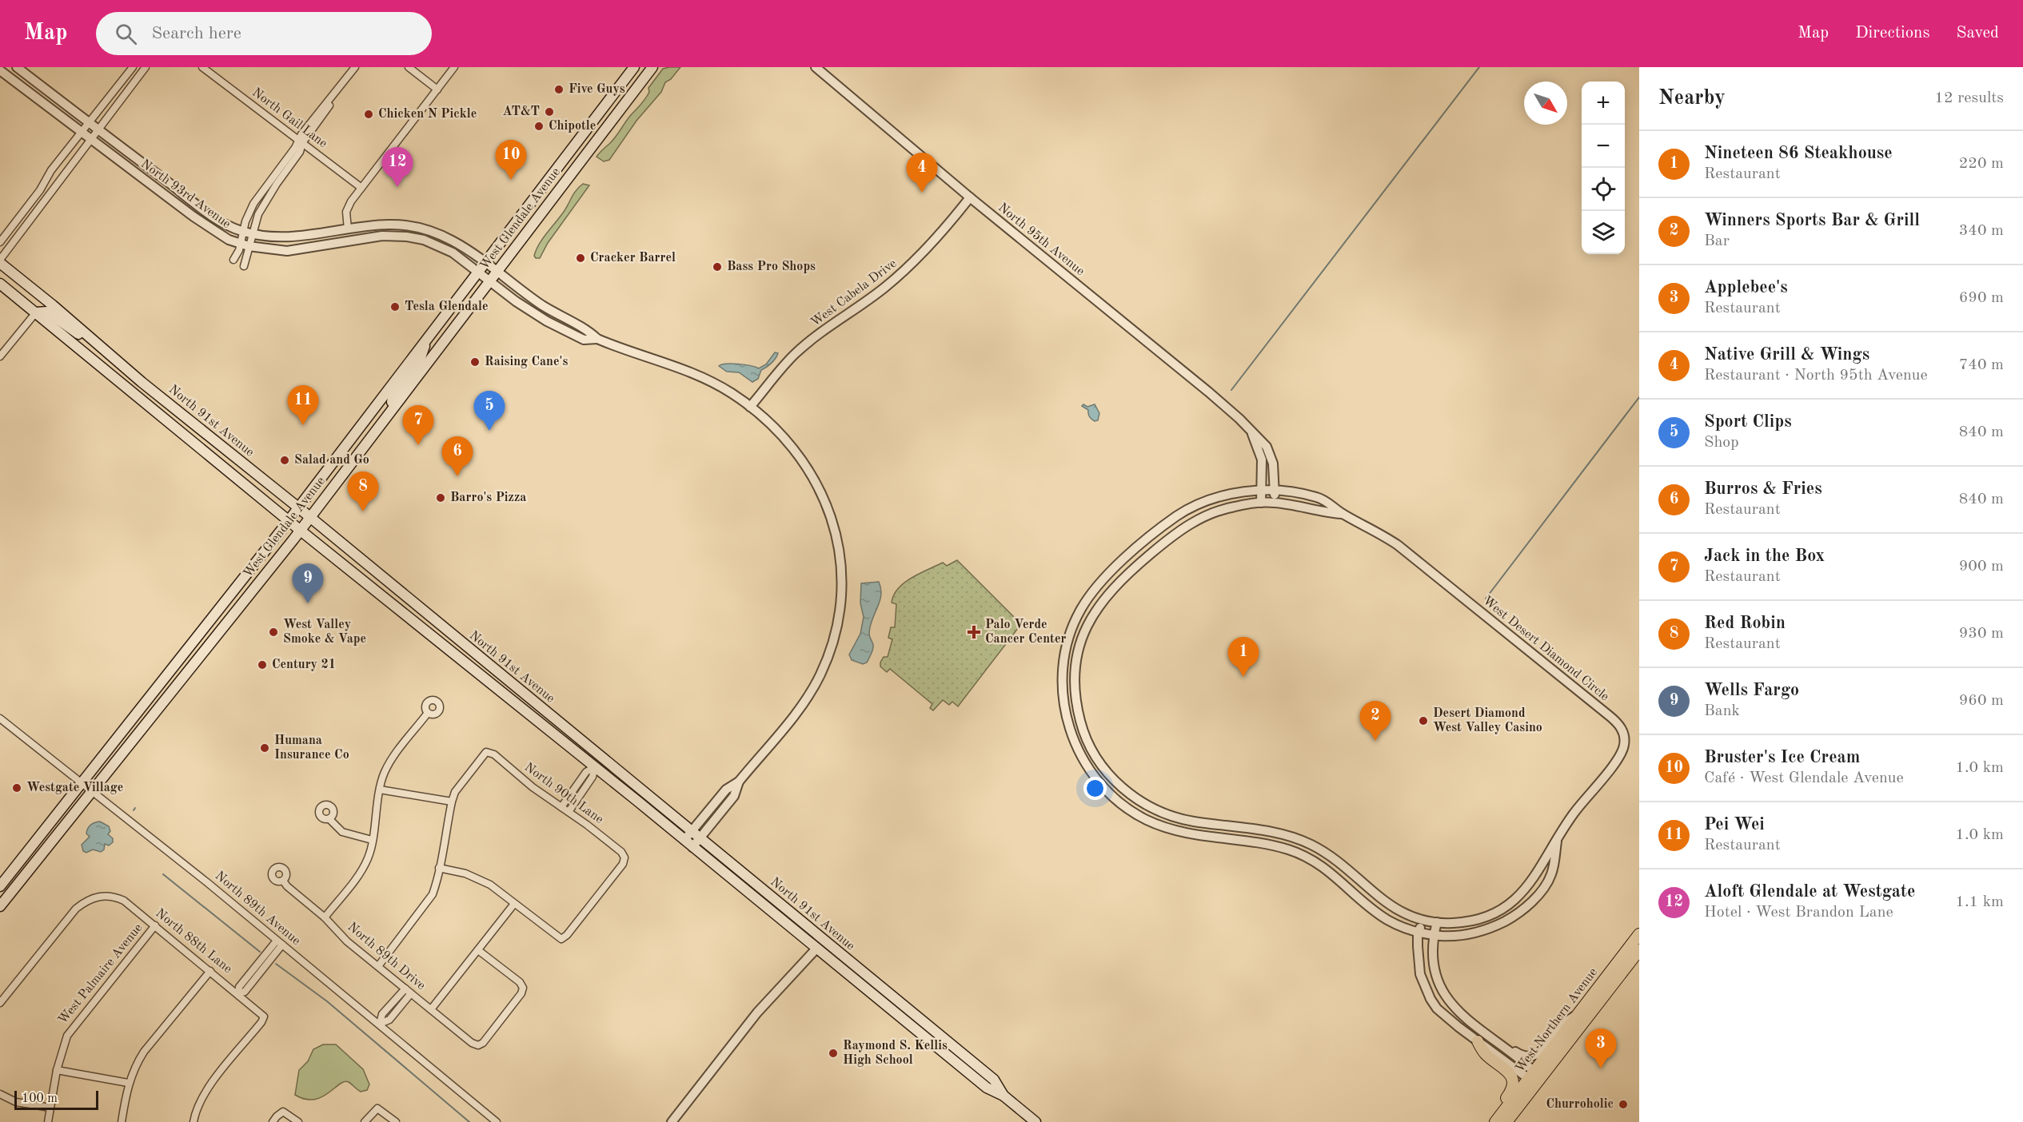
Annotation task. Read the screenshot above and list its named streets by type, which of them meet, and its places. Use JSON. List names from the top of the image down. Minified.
{"streets":{"main road":["West Glendale Avenue","North 91st Avenue","West Northern Avenue"],"street":["North Gail Lane","North 93rd Avenue","North 95th Avenue","West Cabela Drive","West Desert Diamond Circle","North 90th Lane","North 89th Avenue","North 88th Lane","North 89th Drive","West Palmaire Avenue"]},"crossings":[["North 93rd Avenue","West Glendale Avenue"],["West Glendale Avenue","North 91st Avenue"],["West Glendale Avenue","North 89th Avenue"],["North 95th Avenue","West Cabela Drive"],["North 95th Avenue","West Desert Diamond Circle"],["North 88th Lane","West Palmaire Avenue"]],"places":{"other":["Five Guys","AT&T","Chicken N Pickle","Chipotle","Cracker Barrel","Bass Pro Shops","Tesla Glendale","Raising Cane's","Salad and Go","Barro's Pizza","West Valley Smoke & Vape","Century 21","Desert Diamond West Valley Casino","Humana Insurance Co","Westgate Village","Raymond S. Kellis High School","Churroholic"],"health":["Palo Verde Cancer Center"]},"scale_bar":"100 m","north":"bottom right","page":{"header":"Map","search":"Search here","nav":["Map","Directions","Saved"],"heading":["Nearby","12 results"],"map_buttons":["+","−"],"list":[{"mark":"1","name":"Nineteen 86 Steakhouse","note":"Restaurant","value":"220 m"},{"mark":"2","name":"Winners Sports Bar & Grill","note":"Bar","value":"340 m"},{"mark":"3","name":"Applebee's","note":"Restaurant","value":"690 m"},{"mark":"4","name":"Native Grill & Wings","note":"Restaurant · North 95th Avenue","value":"740 m"},{"mark":"5","name":"Sport Clips","note":"Shop","value":"840 m"},{"mark":"6","name":"Burros & Fries","note":"Restaurant","value":"840 m"},{"mark":"7","name":"Jack in the Box","note":"Restaurant","value":"900 m"},{"mark":"8","name":"Red Robin","note":"Restaurant","value":"930 m"},{"mark":"9","name":"Wells Fargo","note":"Bank","value":"960 m"},{"mark":"10","name":"Bruster's Ice Cream","note":"Café · West Glendale Avenue","value":"1.0 km"},{"mark":"11","name":"Pei Wei","note":"Restaurant","value":"1.0 km"},{"mark":"12","name":"Aloft Glendale at Westgate","note":"Hotel · West Brandon Lane","value":"1.1 km"}],"pins":["10","12","4","11","5","7","6","8","9","1","2","3"],"scale":"100 m"}}
